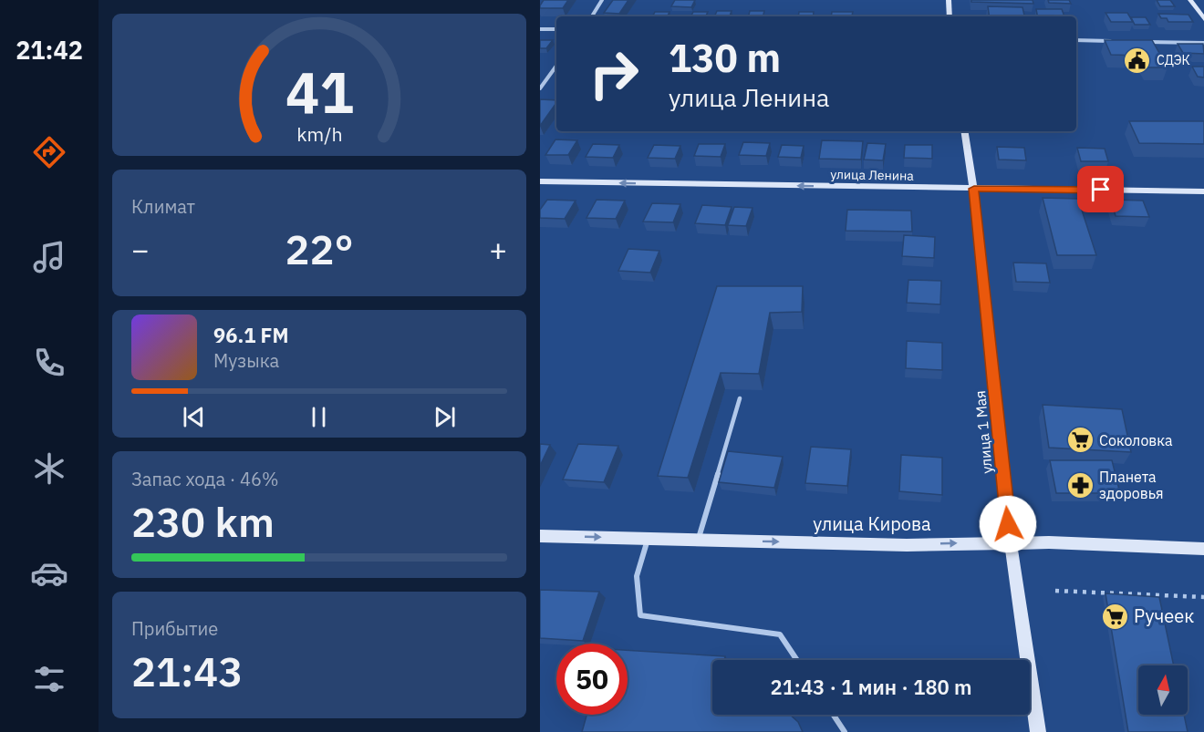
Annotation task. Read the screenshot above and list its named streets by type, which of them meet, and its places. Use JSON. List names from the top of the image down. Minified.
{"streets":{"main road":["улица Ленина","улица 1 Мая","улица Кирова"]},"crossings":[["улица Ленина","улица 1 Мая"],["улица 1 Мая","улица Кирова"]],"one_way":["улица Ленина","улица Кирова"],"places":{"public building":["СДЭК"],"supermarket":["Соколовка","Ручеек"],"pharmacy":["Планета здоровья"]},"north":"top","page":{"tabs":"21:42","turn":["130 m","улица Ленина"],"tile":["Климат",["Запас хода · 46%","230 km"],["Прибытие","21:43"]],"heat":["−","22°","+"],"song":["96.1 FM","Музыка"],"limit":"50","trip":"21:43 · 1 мин · 180 m","gauge":["41","km/h"]}}
